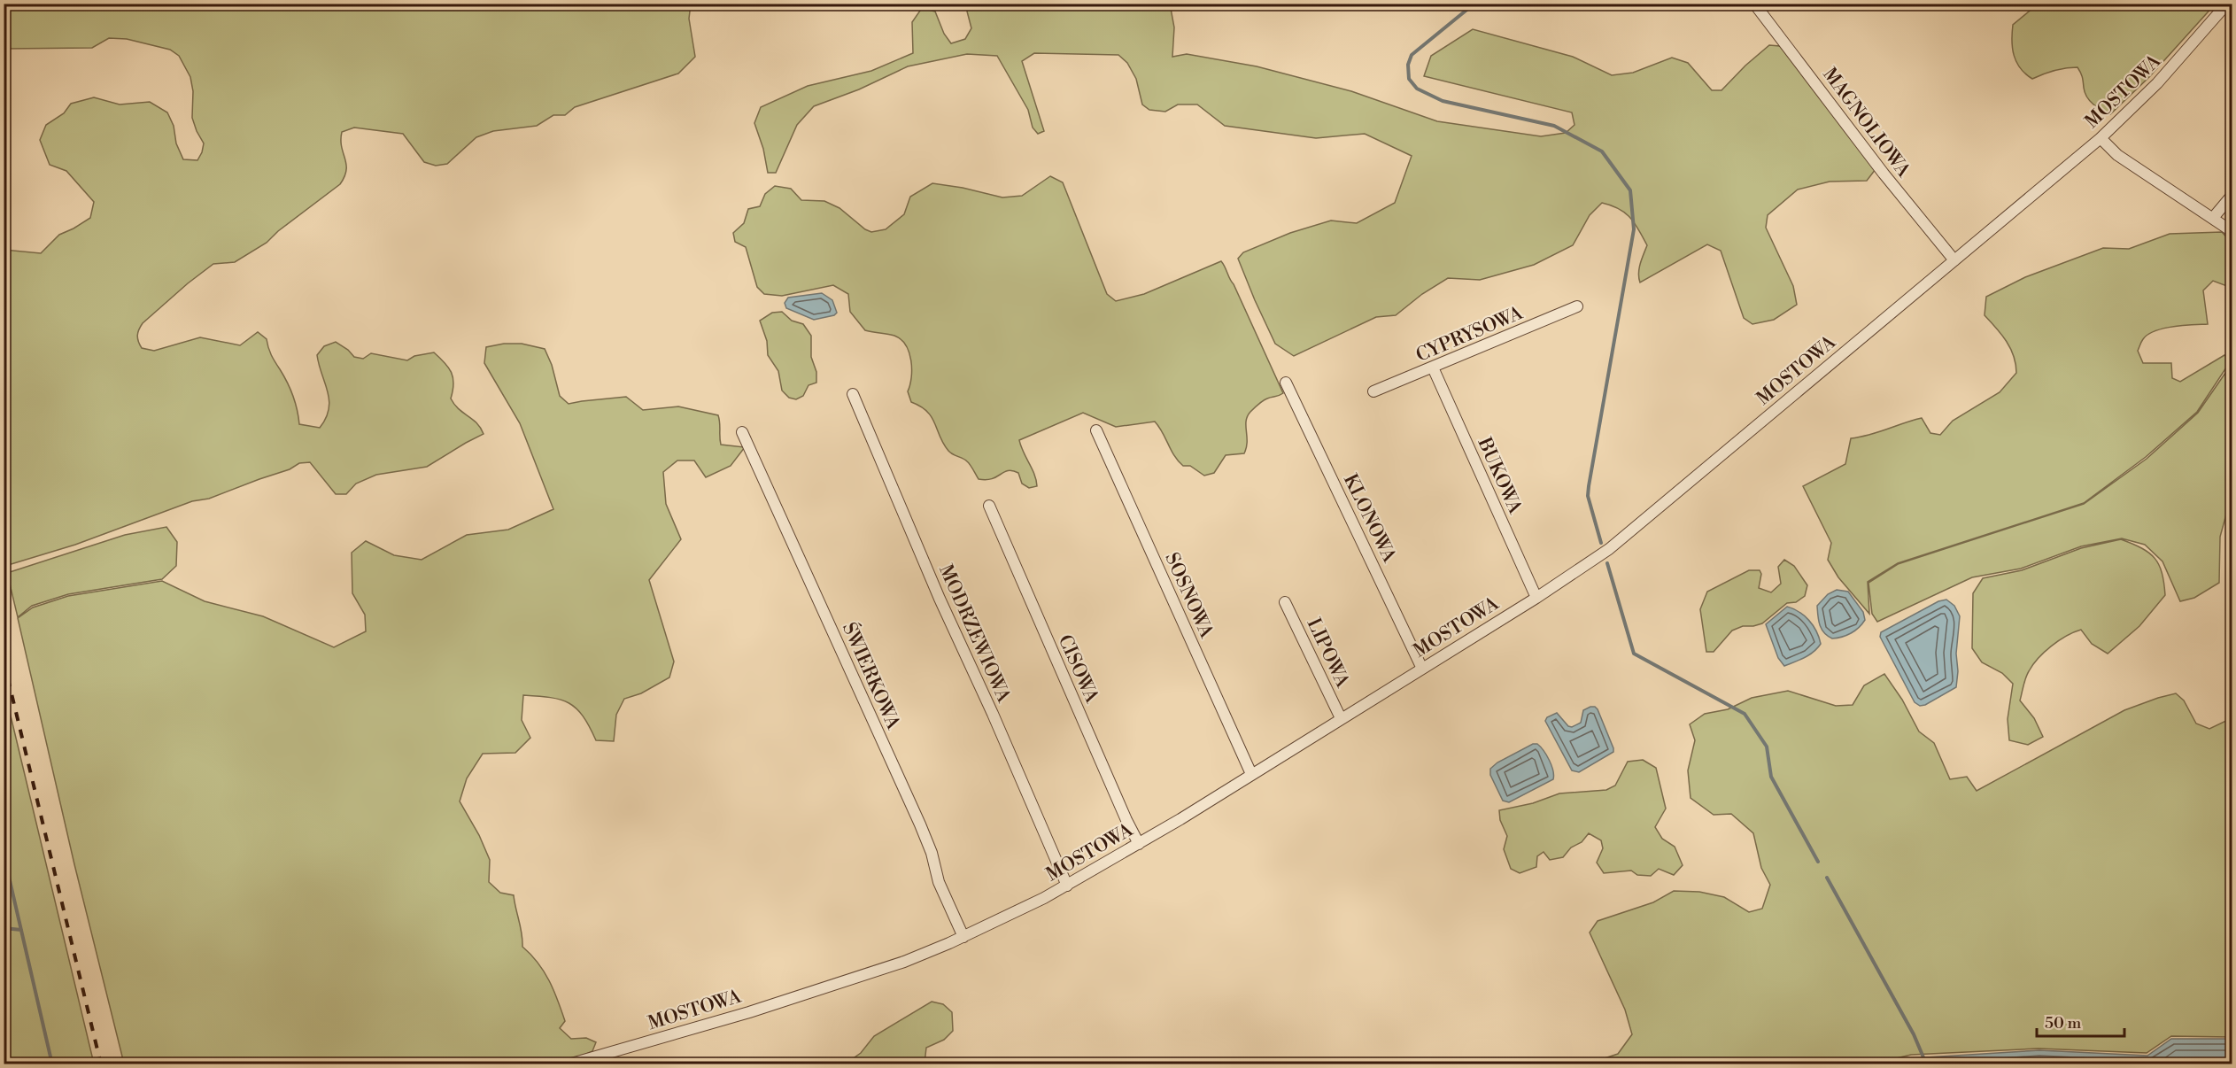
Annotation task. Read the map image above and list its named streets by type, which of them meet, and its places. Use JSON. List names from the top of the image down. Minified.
{"streets":{"street":["MOSTOWA","MAGNOLIOWA","CYPRYSOWA","BUKOWA","KLONOWA","SOSNOWA","MODRZEWIOWA","LIPOWA","CISOWA","ŚWIERKOWA"]},"crossings":[["MOSTOWA","MAGNOLIOWA"],["MOSTOWA","BUKOWA"],["MOSTOWA","KLONOWA"],["MOSTOWA","SOSNOWA"],["MOSTOWA","MODRZEWIOWA"],["MOSTOWA","LIPOWA"],["MOSTOWA","CISOWA"],["MOSTOWA","ŚWIERKOWA"],["CYPRYSOWA","BUKOWA"]],"scale_bar":"50 m"}
